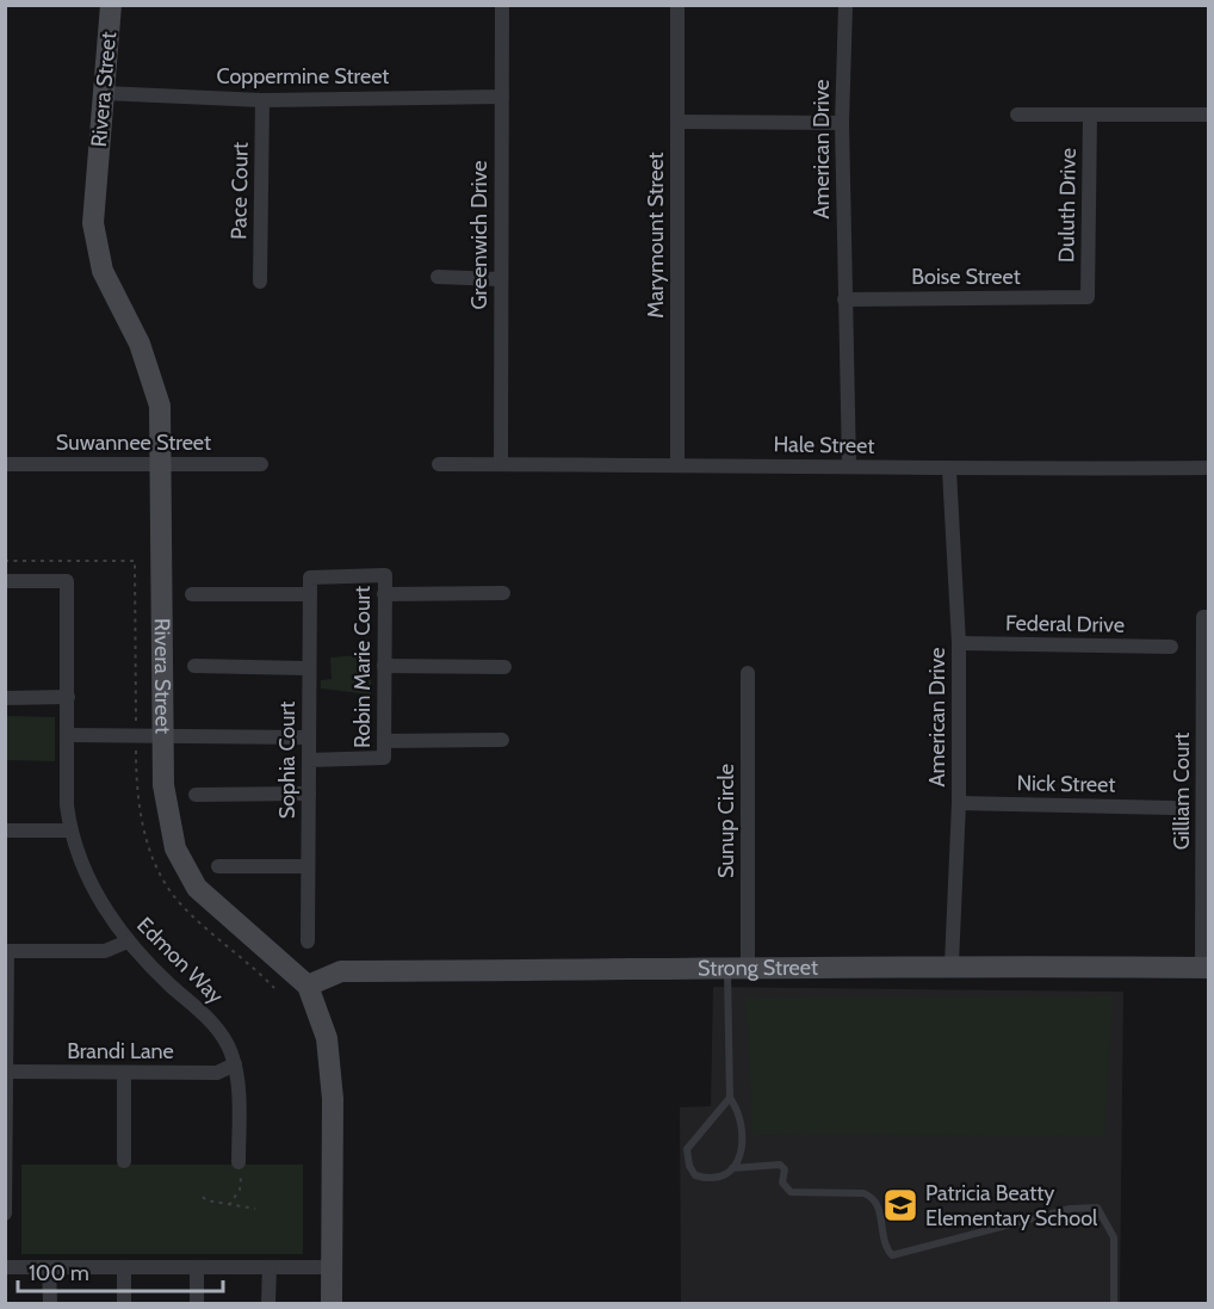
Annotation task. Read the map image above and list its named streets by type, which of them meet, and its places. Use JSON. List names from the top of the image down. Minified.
{"streets":{"street":["Coppermine Street","Rivera Street","American Drive","Pace Court","Duluth Drive","Greenwich Drive","Marymount Street","Boise Street","Suwannee Street","Hale Street","Federal Drive","Robin Marie Court","Sophia Court","Nick Street","Gilliam Court","Sunup Circle","Edmon Way","Strong Street","Brandi Lane"]},"crossings":[["Coppermine Street","Rivera Street"],["Coppermine Street","Pace Court"],["Coppermine Street","Greenwich Drive"],["Rivera Street","Suwannee Street"],["Rivera Street","Strong Street"],["American Drive","Boise Street"],["American Drive","Hale Street"],["American Drive","Federal Drive"],["American Drive","Nick Street"],["American Drive","Strong Street"],["Duluth Drive","Boise Street"],["Greenwich Drive","Hale Street"],["Marymount Street","Hale Street"],["Robin Marie Court","Sophia Court"],["Gilliam Court","Strong Street"],["Sunup Circle","Strong Street"],["Edmon Way","Brandi Lane"]],"places":{"school or university":["Patricia Beatty Elementary School"]},"scale_bar":"100 m"}
